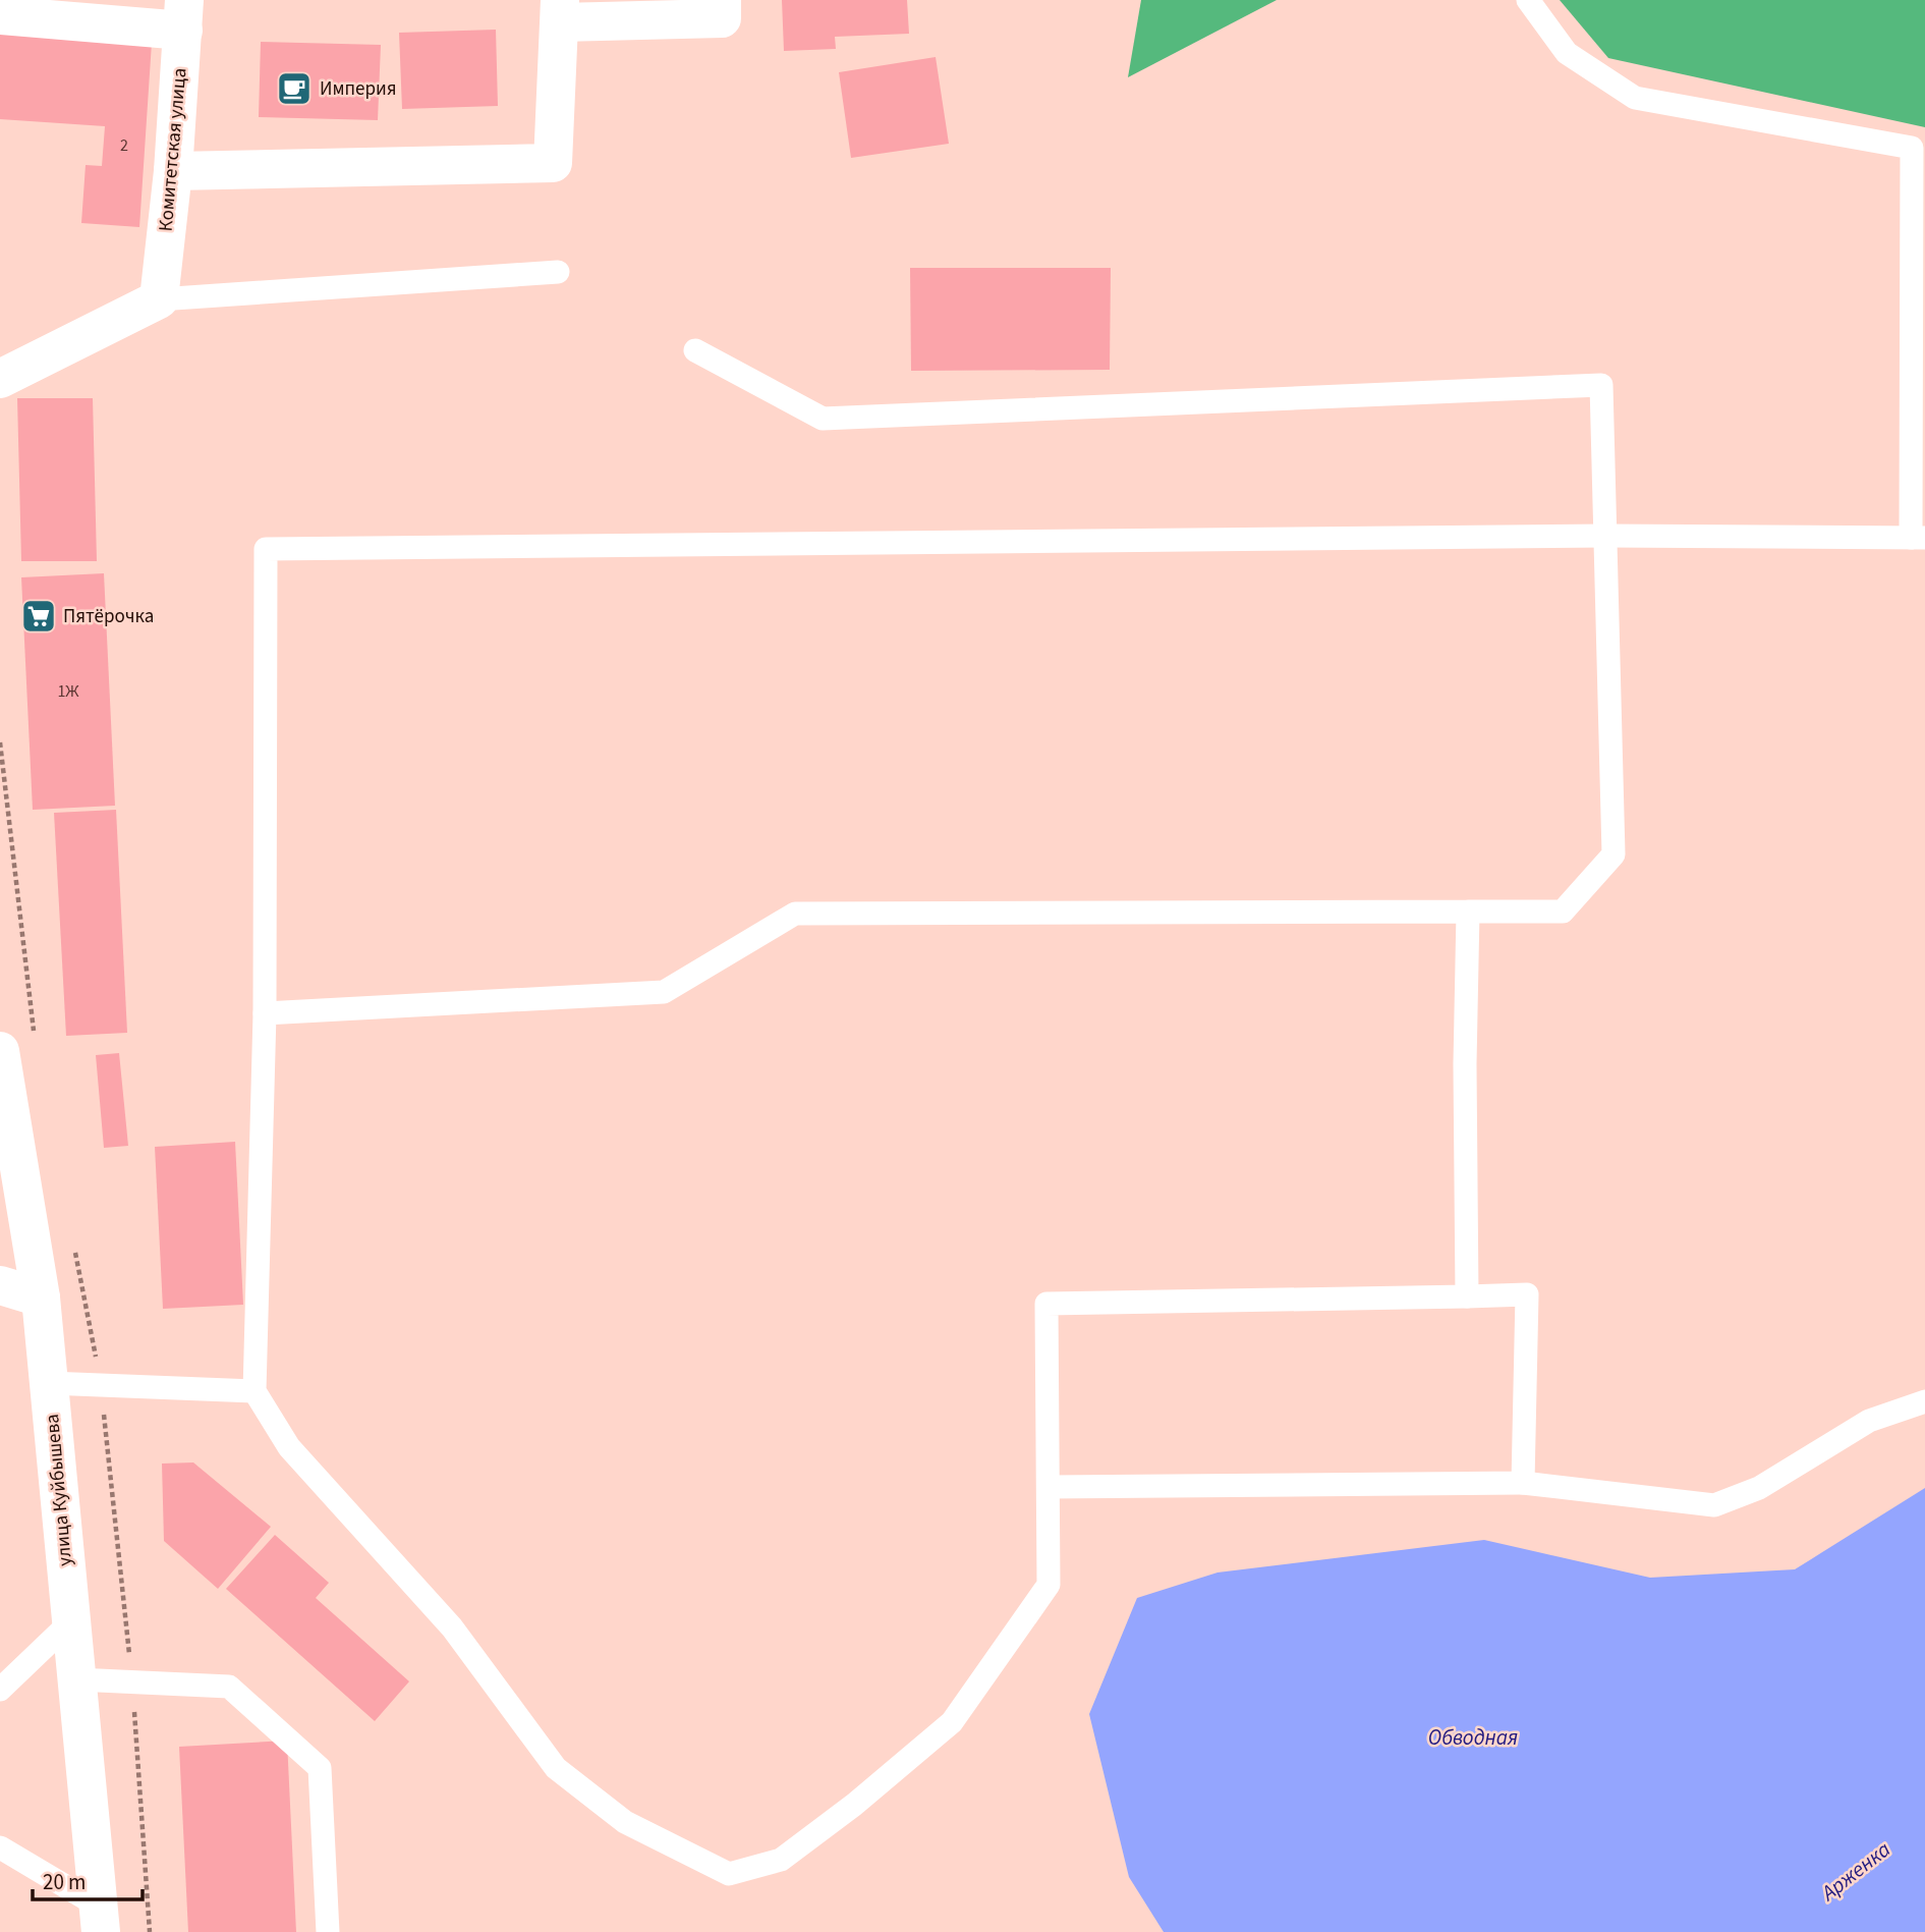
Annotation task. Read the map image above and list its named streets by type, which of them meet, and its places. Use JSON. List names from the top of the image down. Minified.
{"streets":{"street":["Комитетская улица","улица Куйбышева"]},"water":["Обводная","Арженка"],"places":{"cafe":["Империя"],"supermarket":["Пятёрочка"]},"house_numbers":["2","1Ж"],"scale_bar":"20 m"}
